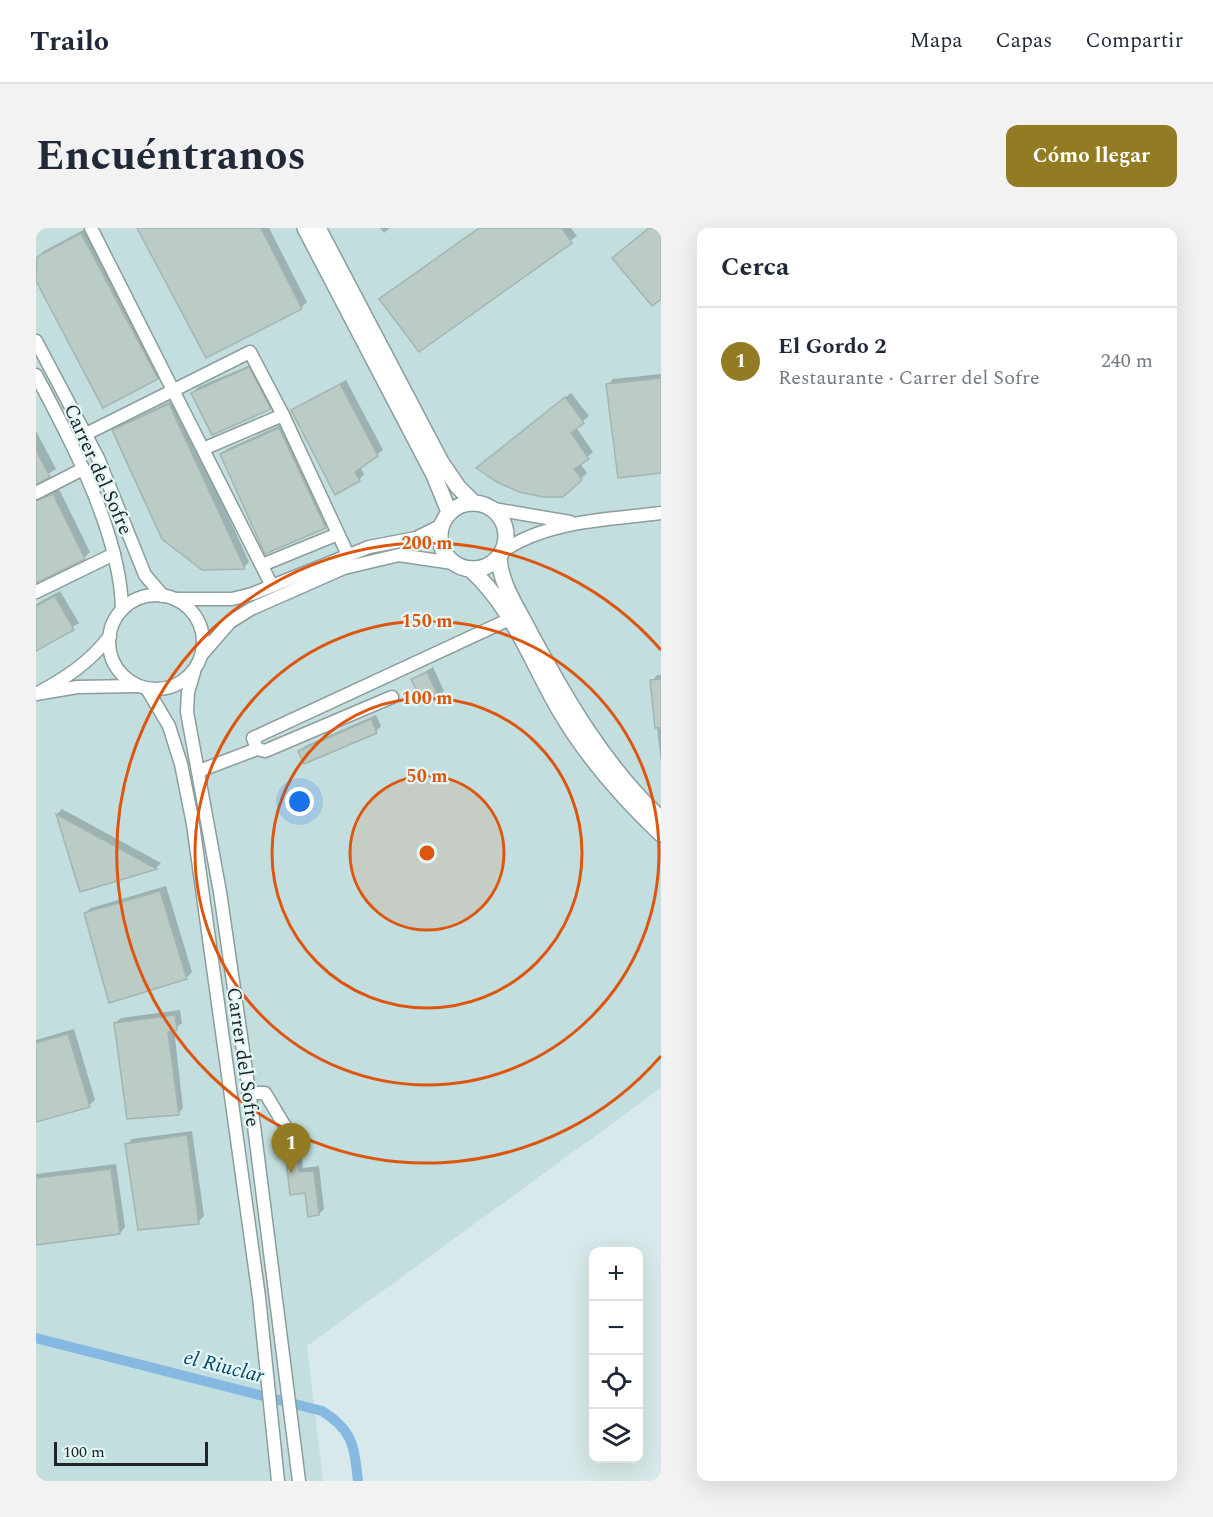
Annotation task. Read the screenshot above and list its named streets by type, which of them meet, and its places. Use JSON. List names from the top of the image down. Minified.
{"streets":{"street":["Carrer del Sofre"]},"water":["el Riuclar"],"scale_bar":"100 m","page":{"header":"Trailo","nav":["Mapa","Capas","Compartir"],"title":"Encuéntranos","buttons":"Cómo llegar","heading":"Cerca","list":[{"mark":"1","name":"El Gordo 2","note":"Restaurante · Carrer del Sofre","value":"240 m"}],"pins":"1","map_buttons":["+","−"],"scale":"100 m"},"rings":["200 m","150 m","100 m","50 m"]}
